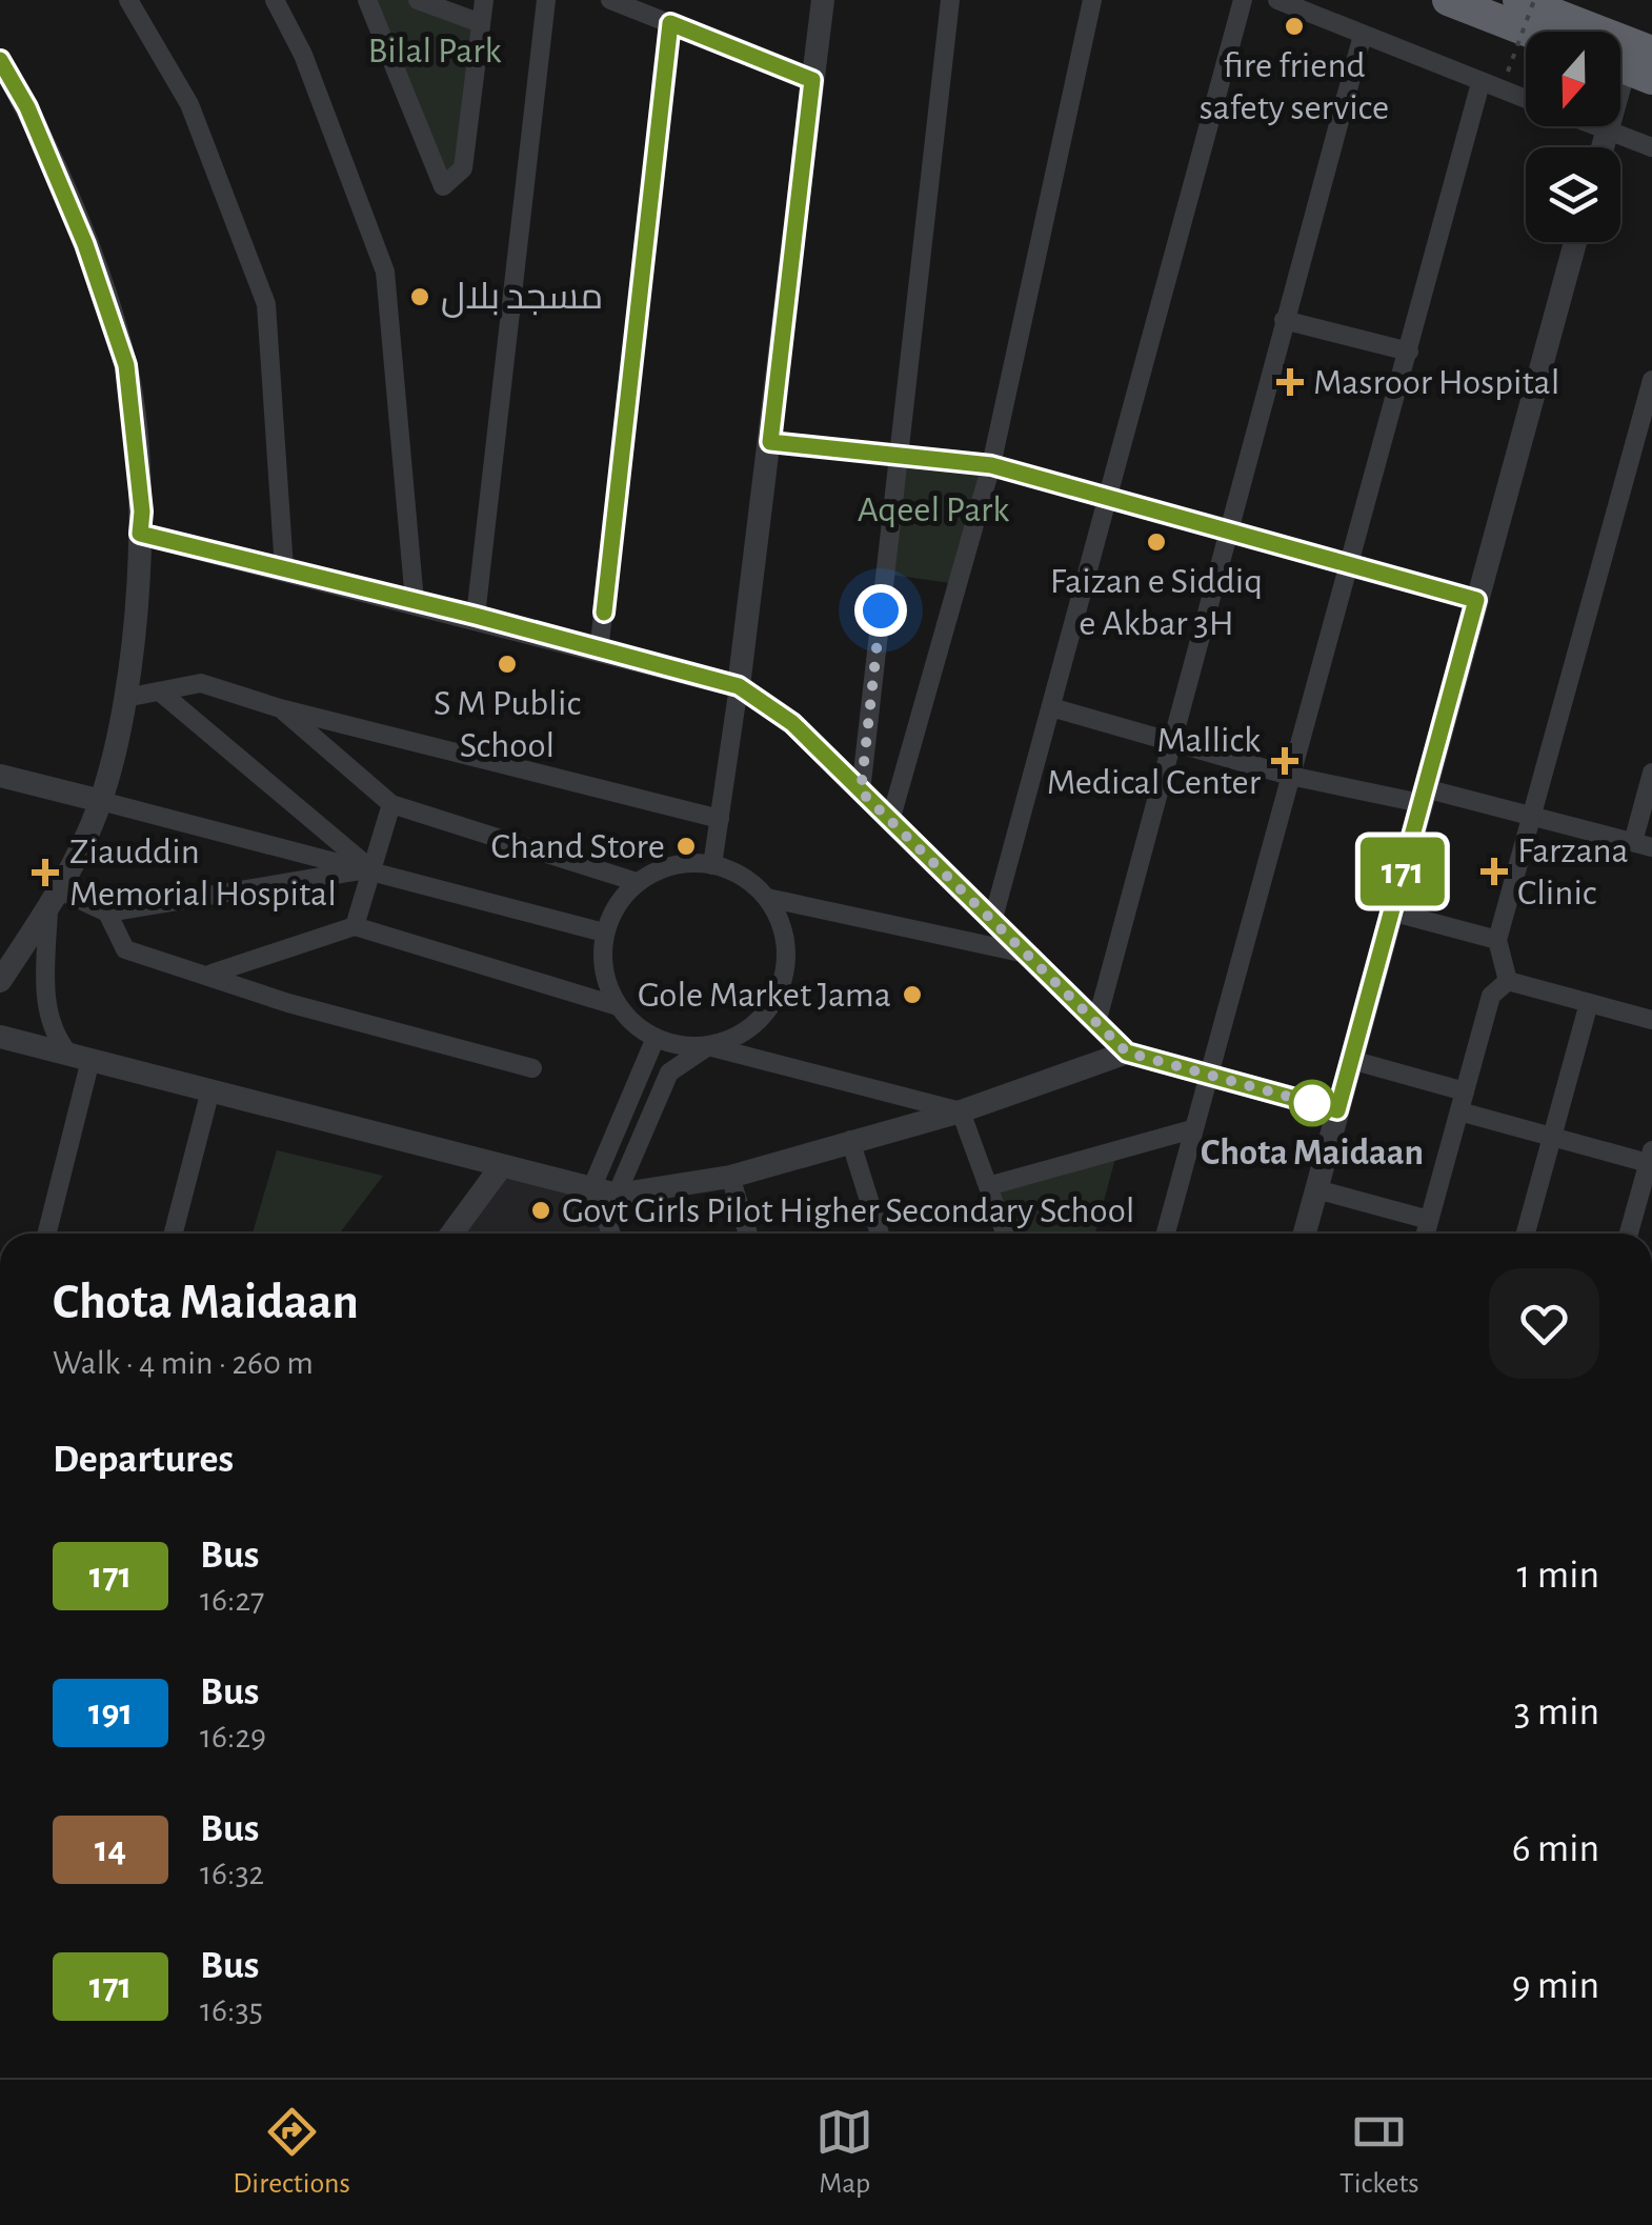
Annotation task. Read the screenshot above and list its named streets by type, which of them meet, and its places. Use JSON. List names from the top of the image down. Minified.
{"parks":["Bilal Park","Aqeel Park"],"places":{"other":["fire friend safety service","مسجد بلال","Faizan e Siddiq e Akbar 3H","S M Public School","Chand Store","Gole Market Jama","Chota Maidaan","Govt Girls Pilot Higher Secondary School"],"health":["Masroor Hospital","Mallick Medical Center","Farzana Clinic","Ziauddin Memorial Hospital"]},"lines":["bus line 171"],"north":"bottom","page":{"on_map":"171","heading":[["Chota Maidaan","Walk · 4 min · 260 m"],"Departures"],"list":[{"mark":"171","name":"Bus","note":"16:27","value":"1 min"},{"mark":"191","name":"Bus","note":"16:29","value":"3 min"},{"mark":"14","name":"Bus","note":"16:32","value":"6 min"},{"mark":"171","name":"Bus","note":"16:35","value":"9 min"}],"tabs":["Directions","Map","Tickets"]}}
